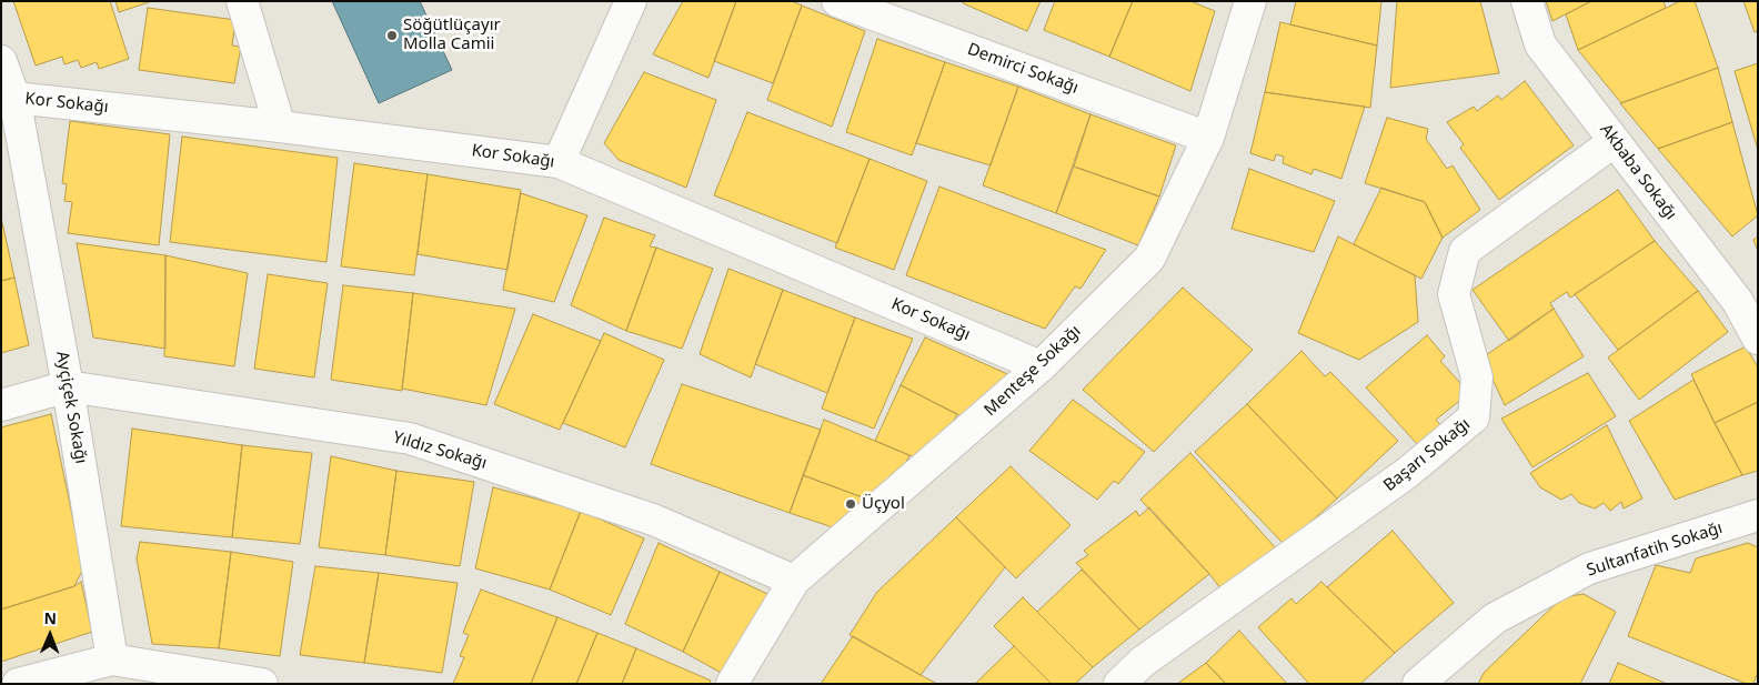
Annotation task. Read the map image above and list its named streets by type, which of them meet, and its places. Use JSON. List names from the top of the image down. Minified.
{"streets":{"street":["Demirci Sokağı","Kor Sokağı","Akbaba Sokağı","Menteşe Sokağı","Ayçiçek Sokağı","Yıldız Sokağı","Başarı Sokağı","Sultanfatih Sokağı"]},"crossings":[["Demirci Sokağı","Menteşe Sokağı"],["Kor Sokağı","Menteşe Sokağı"],["Kor Sokağı","Ayçiçek Sokağı"],["Akbaba Sokağı","Başarı Sokağı"],["Menteşe Sokağı","Yıldız Sokağı"],["Ayçiçek Sokağı","Yıldız Sokağı"]],"places":["Söğütlüçayır Molla Camii","Üçyol"],"north":"top"}
